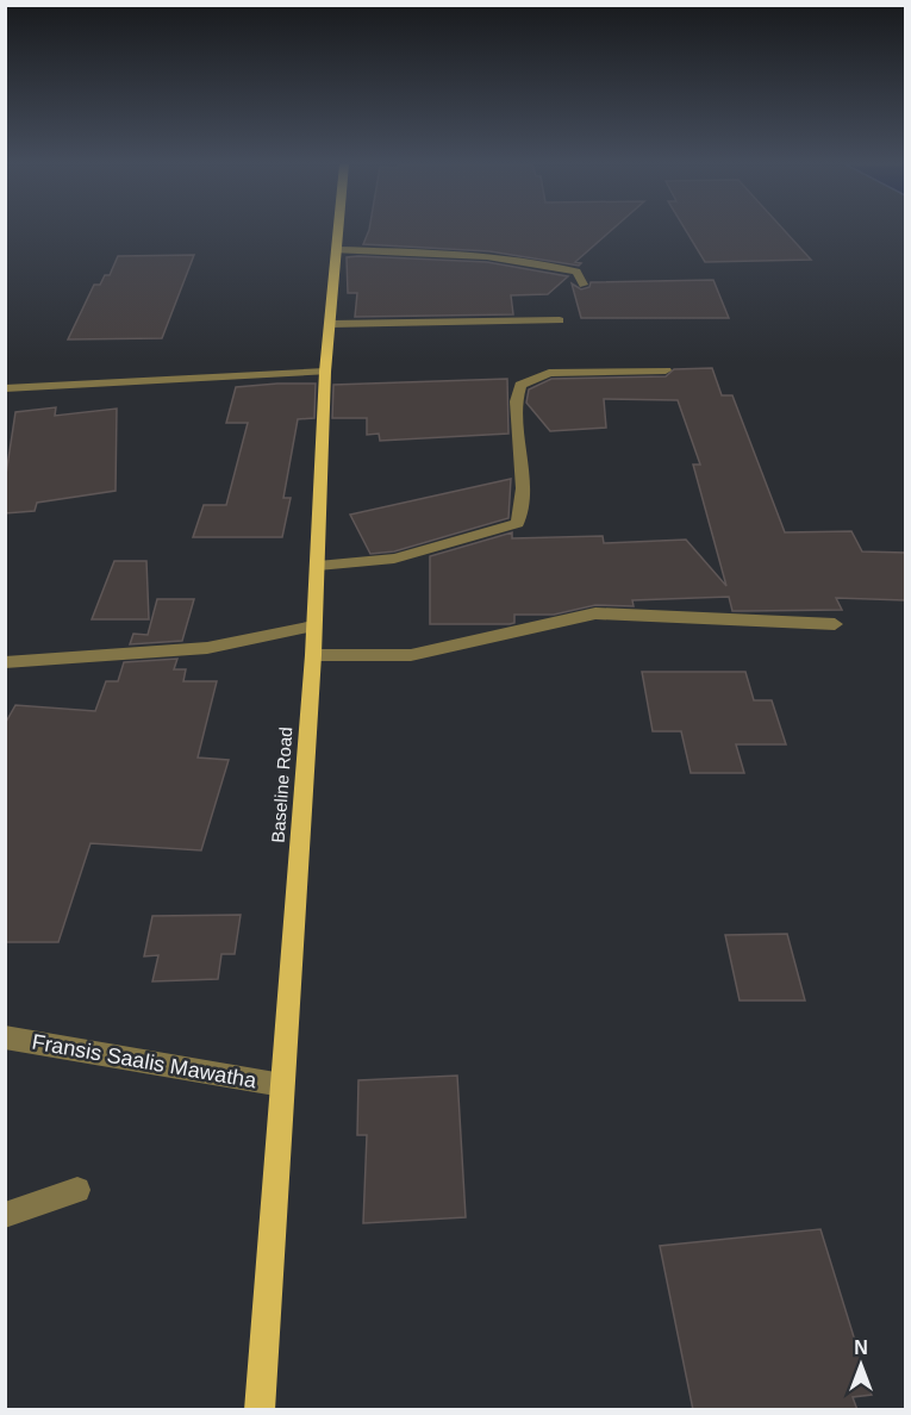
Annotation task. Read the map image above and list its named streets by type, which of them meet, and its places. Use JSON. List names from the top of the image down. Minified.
{"streets":{"main road":["Baseline Road"],"street":["Fransis Saalis Mawatha"]},"crossings":[["Baseline Road","Fransis Saalis Mawatha"]],"north":"top"}
